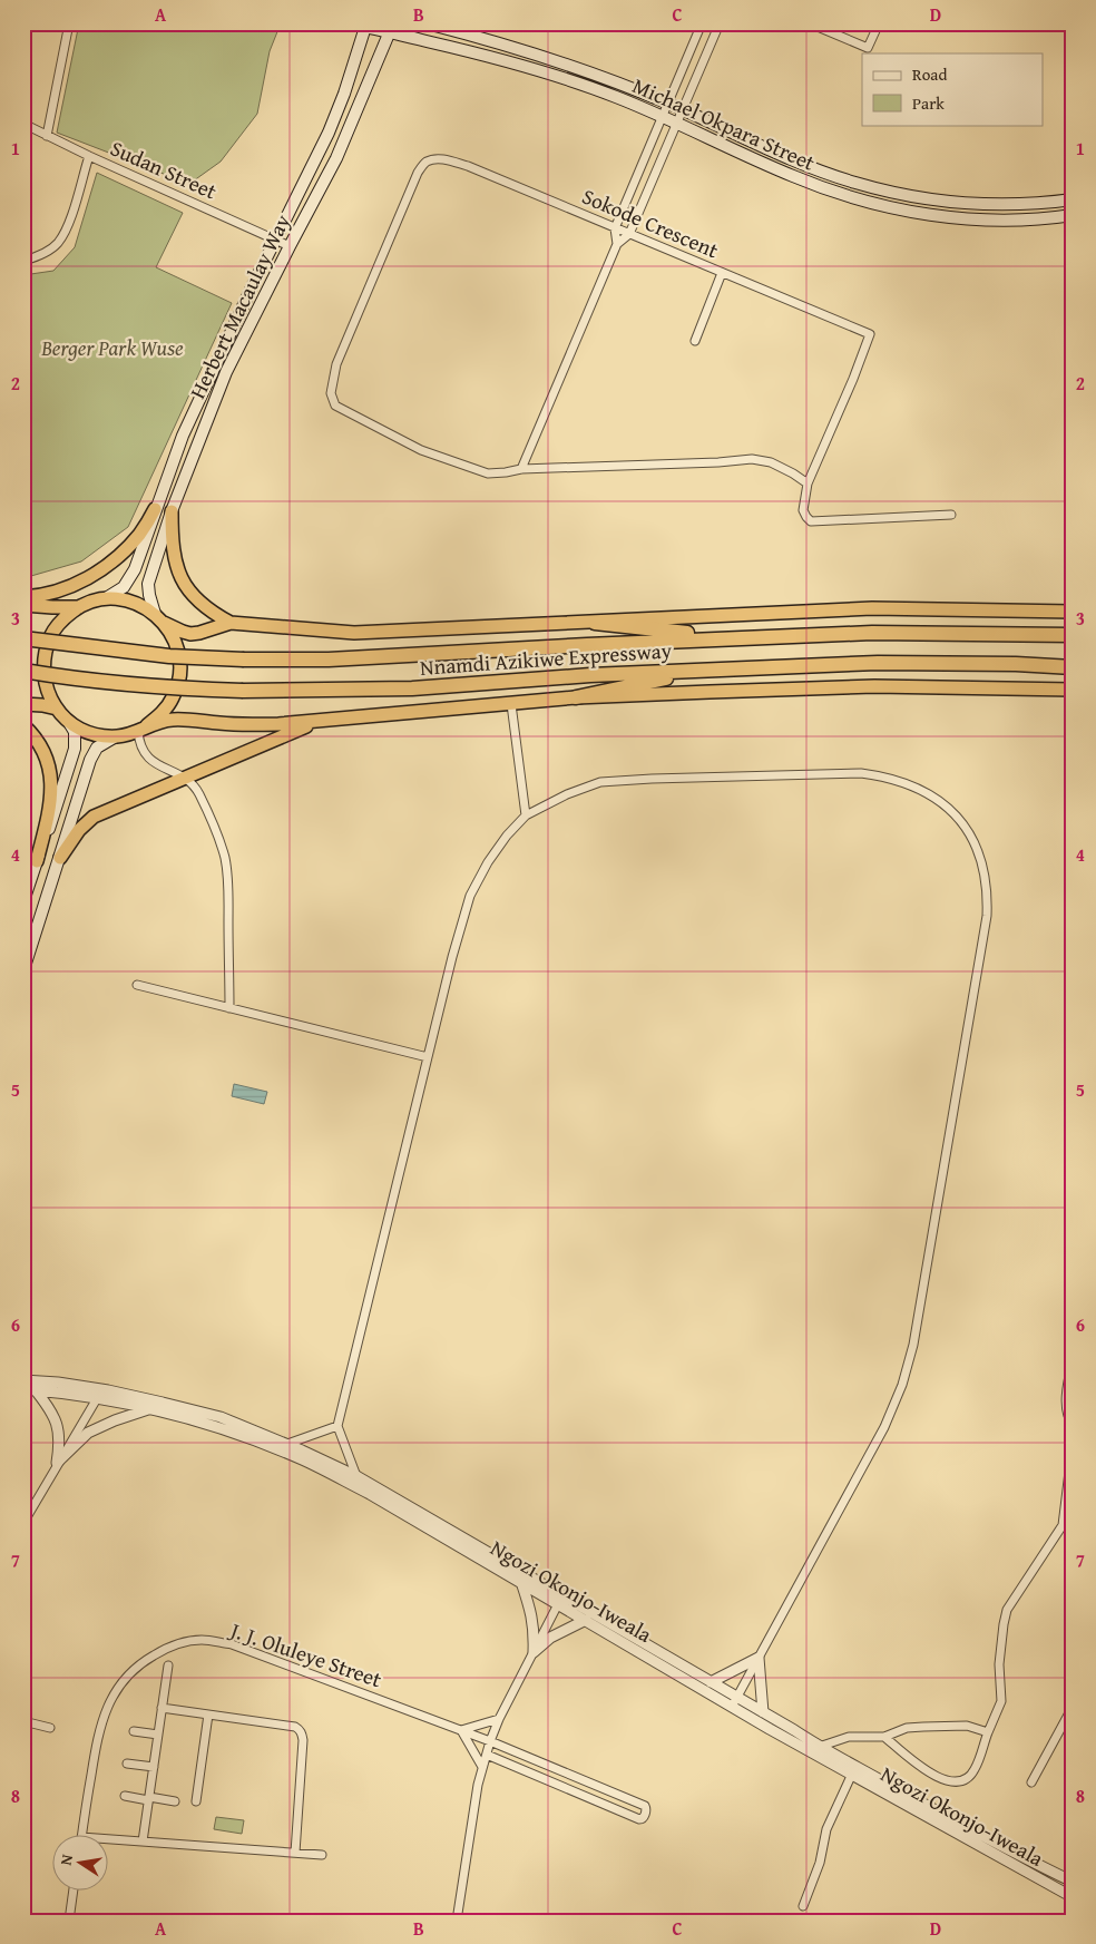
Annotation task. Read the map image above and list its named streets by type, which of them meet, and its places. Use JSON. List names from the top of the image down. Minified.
{"streets":{"highway":["Nnamdi Azikiwe Expressway"],"main road":["Michael Okpara Street","Herbert Macaulay Way"],"street":["Sudan Street","Sokode Crescent","Ngozi Okonjo-Iweala","J. J. Oluleye Street"]},"crossings":[["Michael Okpara Street","Herbert Macaulay Way"],["Sudan Street","Herbert Macaulay Way"],["Herbert Macaulay Way","Nnamdi Azikiwe Expressway"]],"parks":["Berger Park Wuse"],"legend":["Road","Park"],"north":"left","grid":{"columns":["A","B","C","D"],"rows":["1","2","3","4","5","6","7","8"]}}
